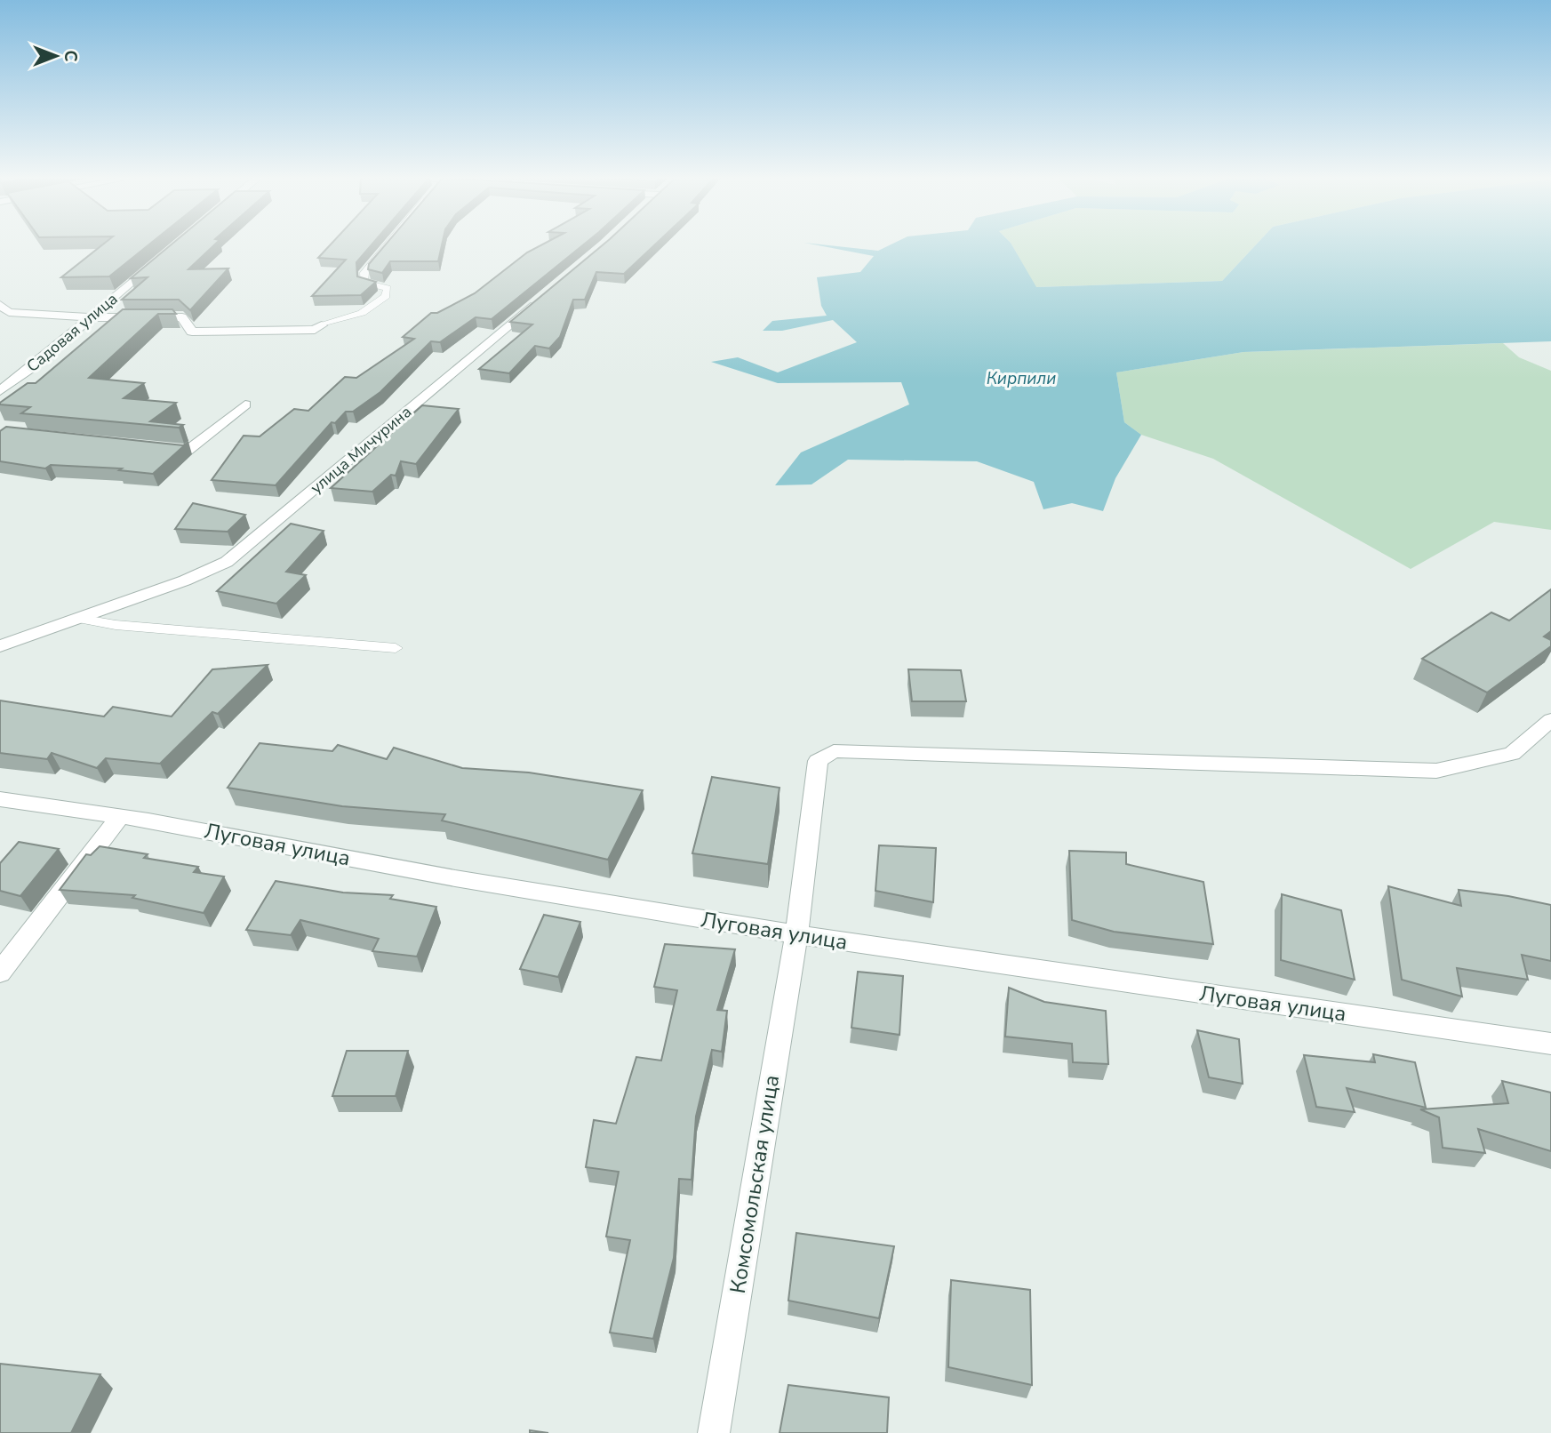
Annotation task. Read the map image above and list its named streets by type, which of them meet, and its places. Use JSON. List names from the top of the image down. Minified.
{"streets":{"street":["Садовая улица","улица Мичурина","Луговая улица","Комсомольская улица"]},"crossings":[["Луговая улица","Комсомольская улица"]],"water":["Кирпили"],"north":"right"}
